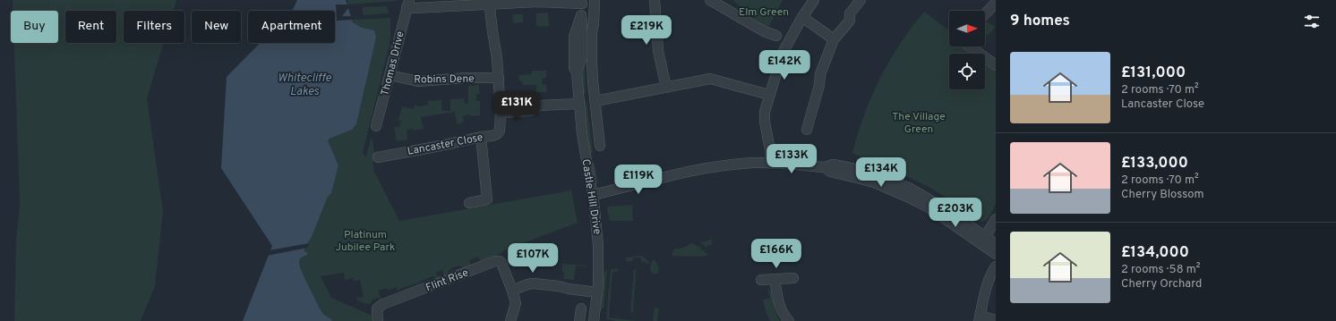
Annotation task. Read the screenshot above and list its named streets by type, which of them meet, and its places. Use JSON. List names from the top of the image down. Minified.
{"streets":{"street":["Thomas Drive","Robins Dene","Lancaster Close","Castle Hill Drive","Flint Rise"]},"crossings":[["Thomas Drive","Robins Dene"]],"water":["Whitecliffe Lakes"],"parks":["Elm Green","The Village Green","Platinum Jubilee Park"],"north":"right","page":{"heading":"9 homes","chip":["Buy","Rent","Filters","New","Apartment"],"price":["£219K","£142K","£131K","£133K","£134K","£119K","£203K","£166K","£107K"],"list":[{"name":"£131,000","note":"2 rooms · 70 m² · Lancaster Close"},{"name":"£133,000","note":"2 rooms · 70 m² · Cherry Blossom"},{"name":"£134,000","note":"2 rooms · 58 m² · Cherry Orchard"}]}}
